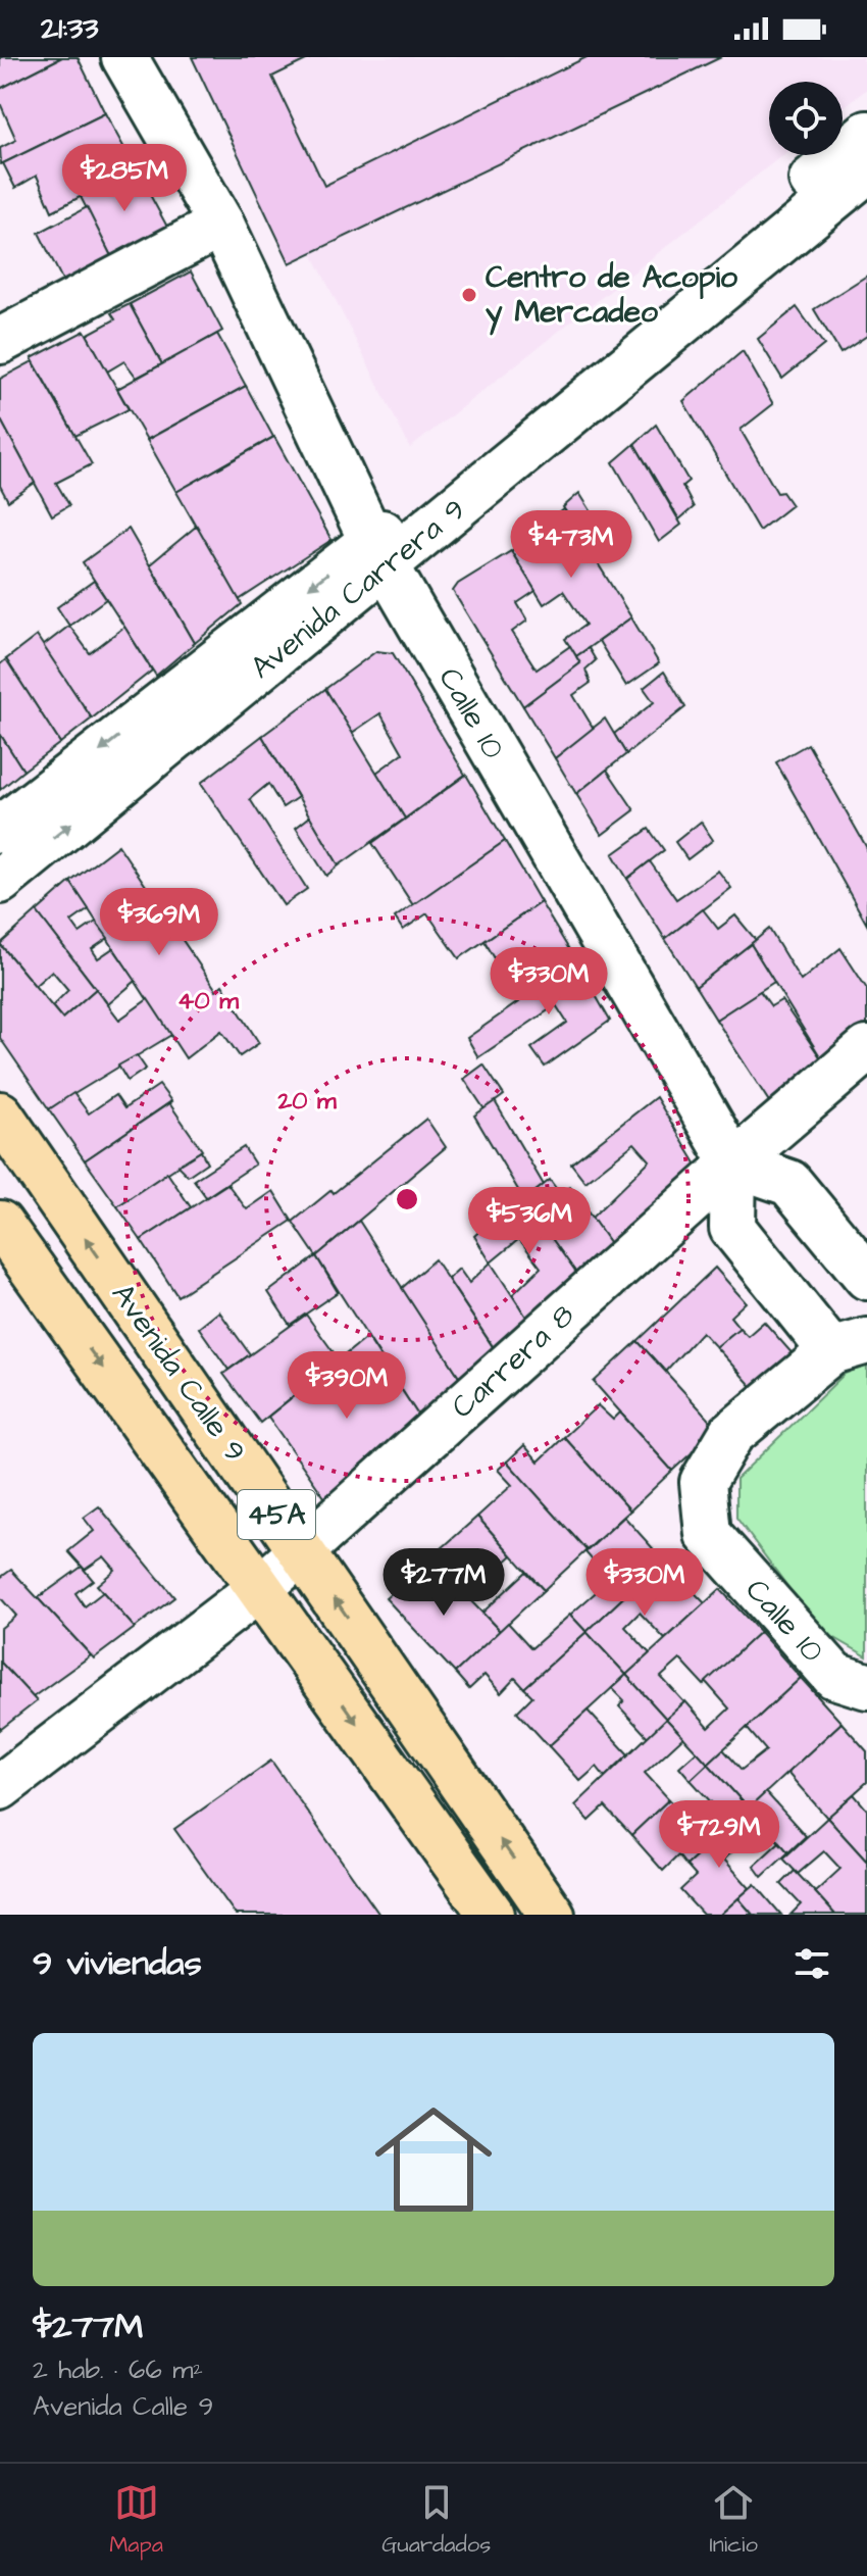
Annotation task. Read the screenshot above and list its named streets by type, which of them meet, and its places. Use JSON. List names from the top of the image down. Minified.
{"streets":{"main road":["Avenida Calle 9","45A"],"street":["Avenida Carrera 9","Calle 10","Carrera 8"]},"crossings":[["Avenida Carrera 9","Calle 10"],["Calle 10","Carrera 8"],["Carrera 8","Avenida Calle 9"]],"places":["Centro de Acopio y Mercadeo"],"page":{"status":"21:33","price":["$285M","$473M","$369M","$330M","$536M","$390M","$277M","$330M","$729M"],"heading":"9 viviendas","list":[{"name":"$277M","note":"2 hab. · 66 m² · Avenida Calle 9"}],"tabs":["Mapa","Guardados","Inicio"]},"rings":["40 m","20 m"]}
